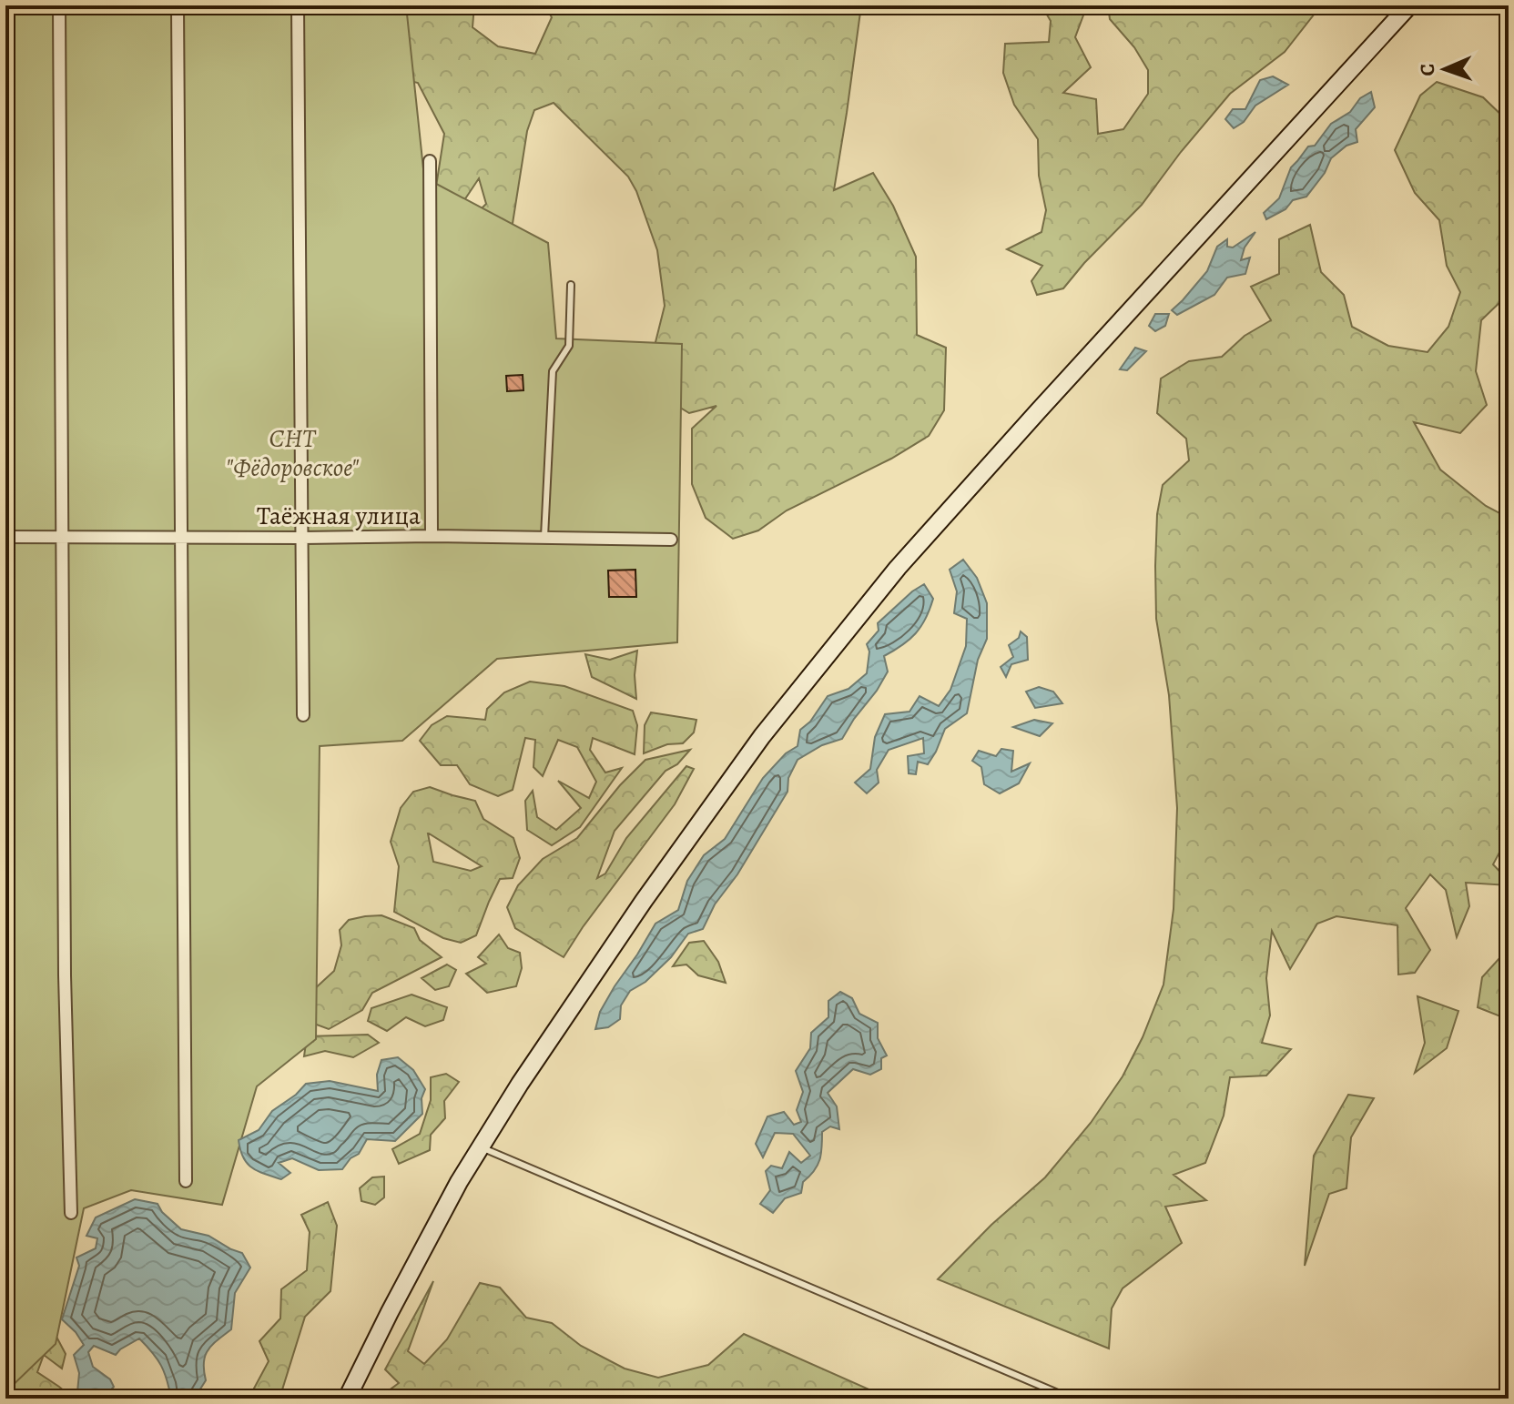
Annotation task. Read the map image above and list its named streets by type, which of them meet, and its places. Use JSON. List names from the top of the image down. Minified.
{"streets":{"street":["Таёжная улица"]},"parks":["СНТ \"Фёдоровское\""],"north":"left"}
